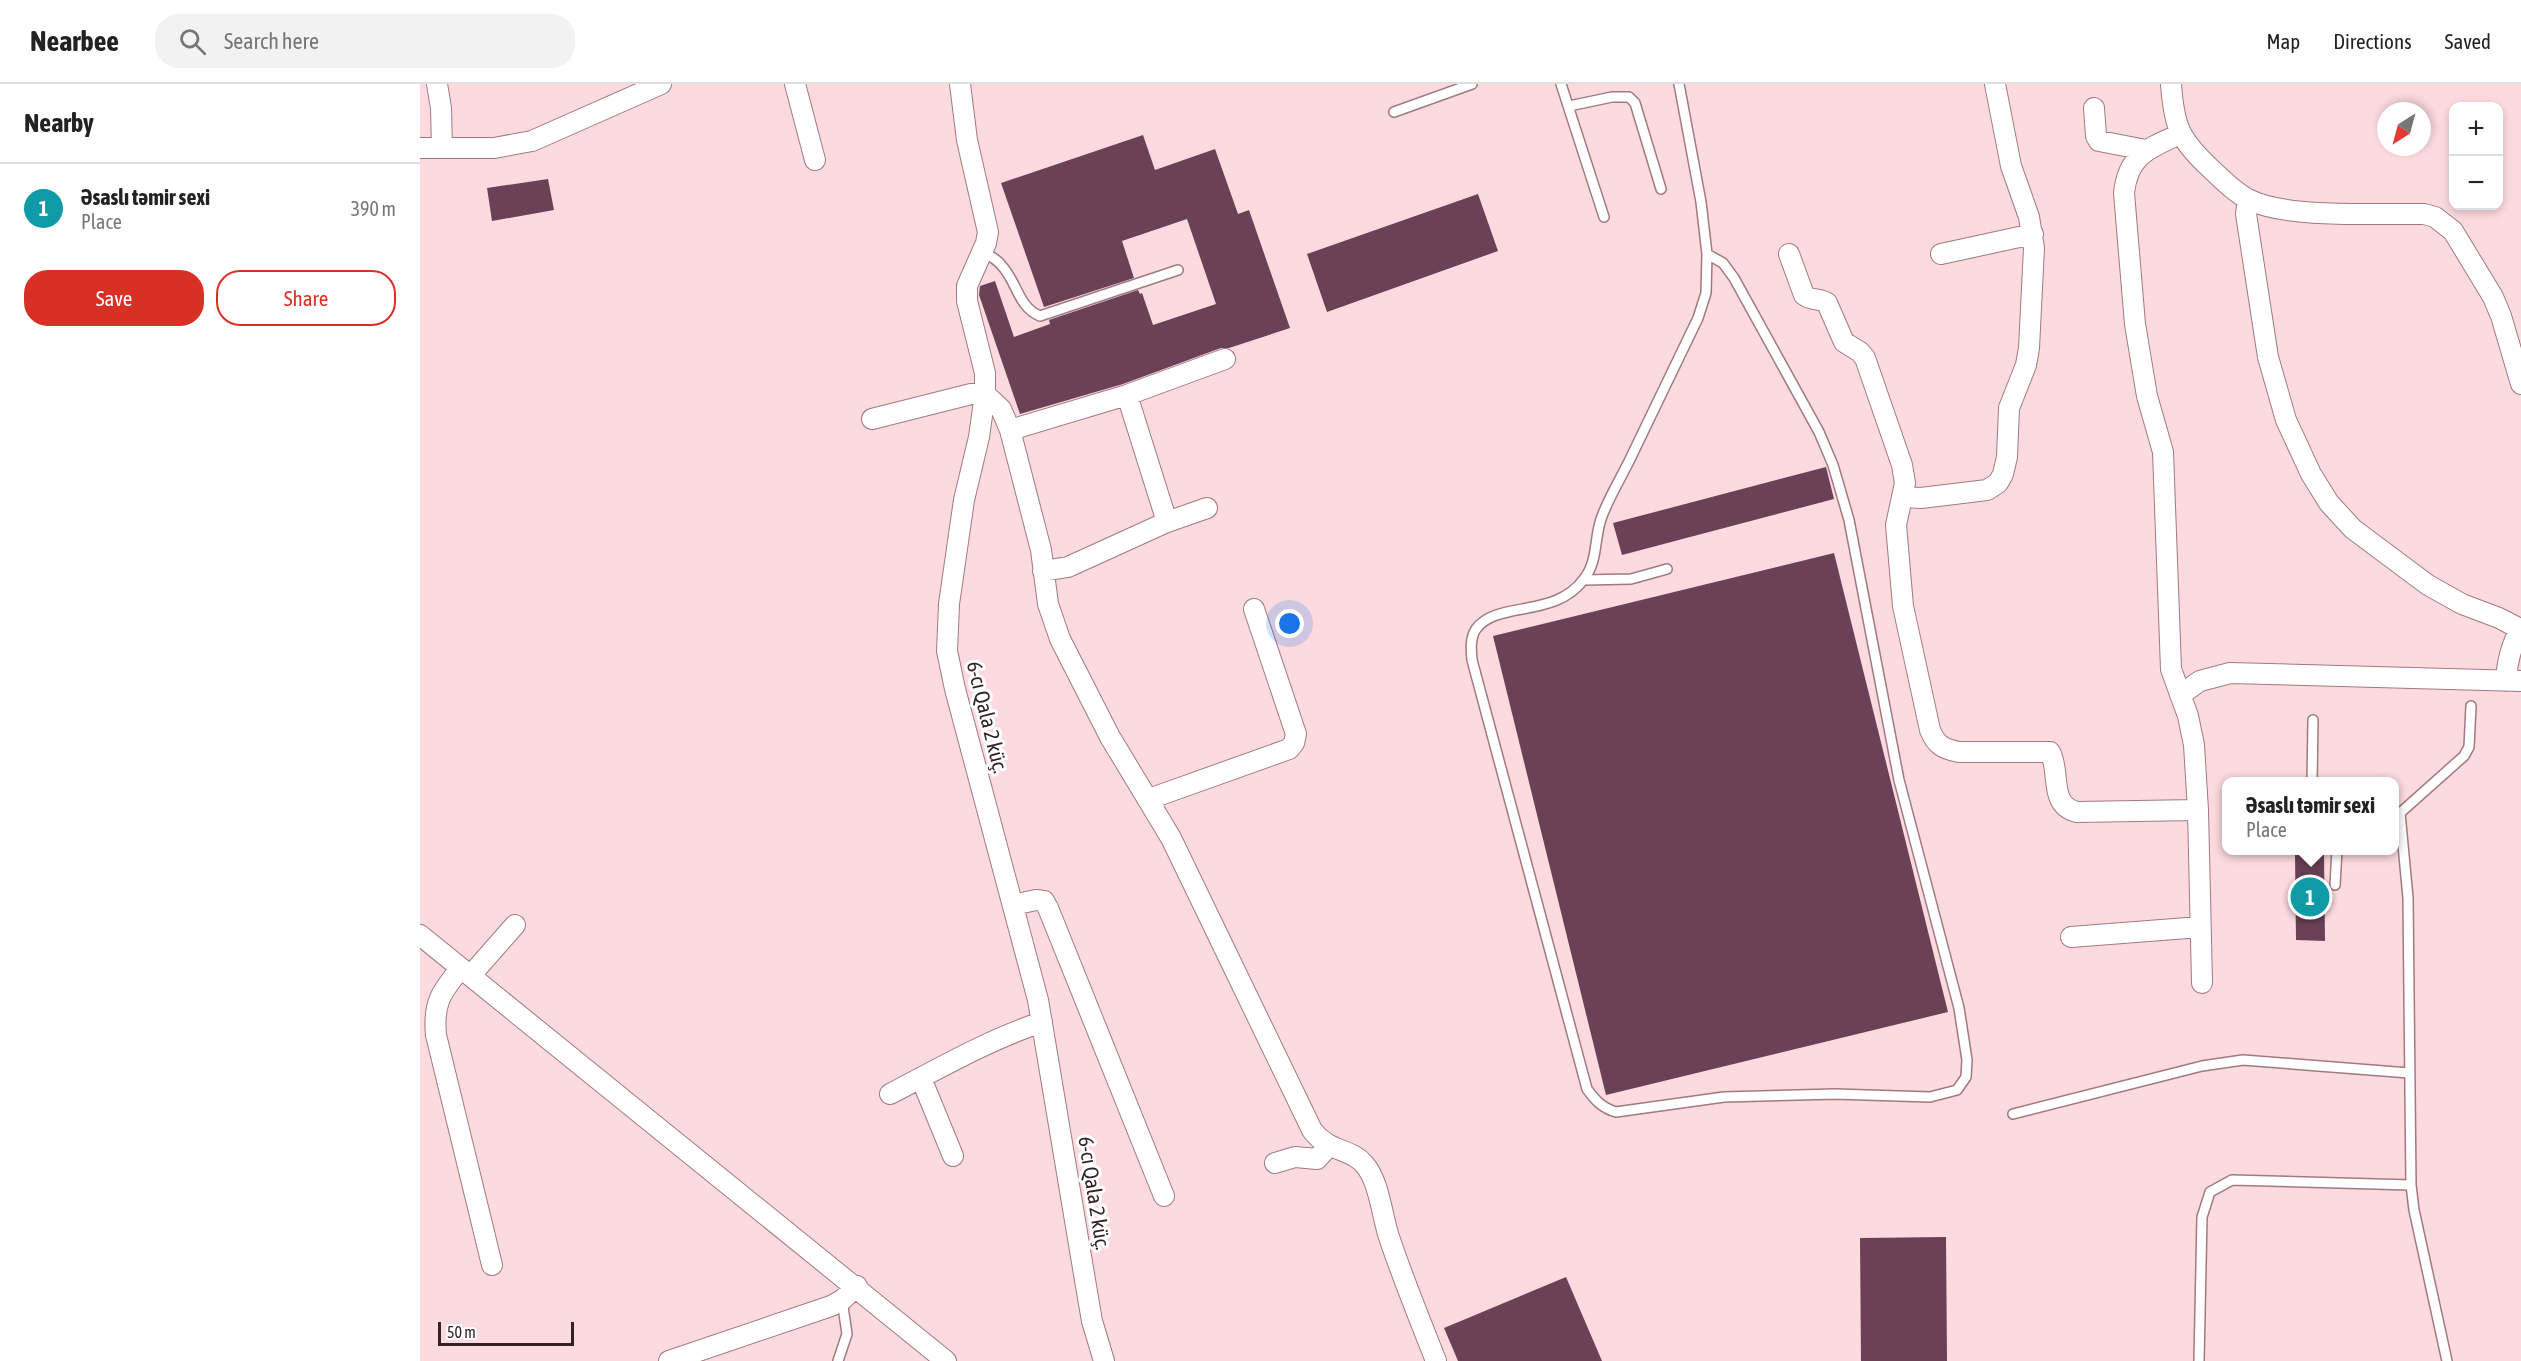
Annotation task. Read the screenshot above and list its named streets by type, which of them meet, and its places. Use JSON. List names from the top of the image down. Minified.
{"streets":{"street":["6-cı Qala 2 küç."]},"scale_bar":"50 m","north":"bottom left","page":{"header":"Nearbee","search":"Search here","nav":["Map","Directions","Saved"],"heading":"Nearby","map_buttons":["+","−"],"list":[{"mark":"1","name":"Əsaslı təmir sexi","note":"Place","value":"390 m"}],"buttons":["Save","Share"],"popup":["Əsaslı təmir sexi","Place"],"pins":"1","scale":"50 m"}}
